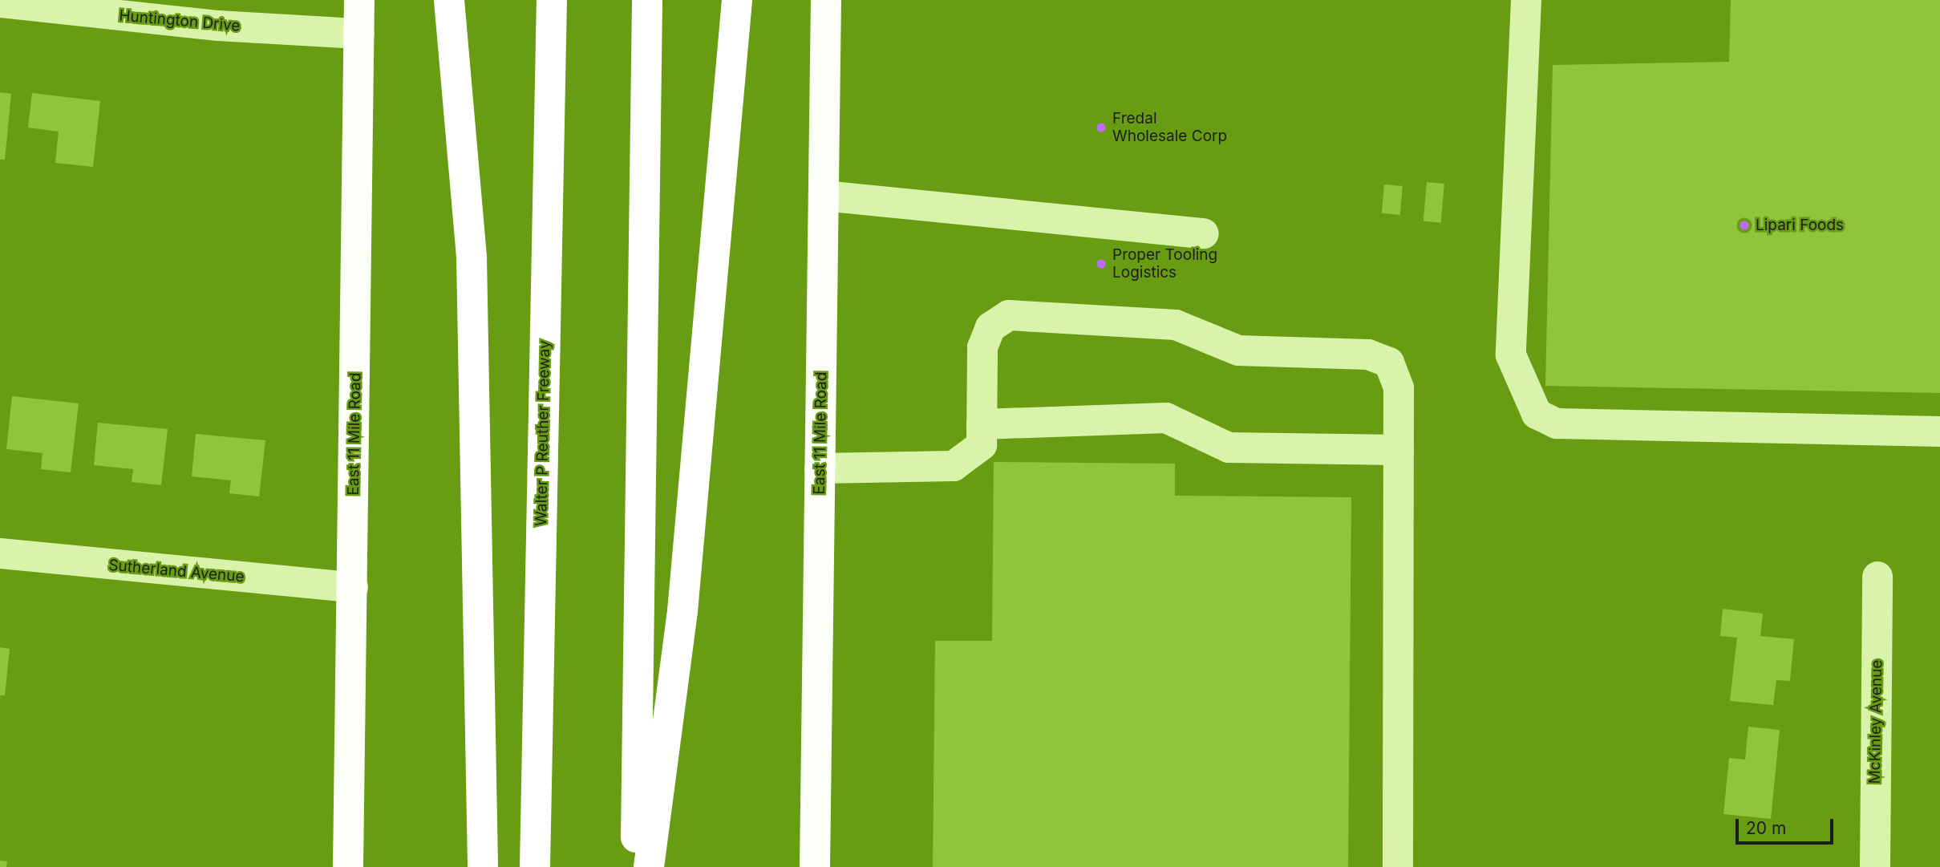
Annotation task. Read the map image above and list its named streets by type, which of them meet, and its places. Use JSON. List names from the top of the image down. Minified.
{"streets":{"highway":["Walter P Reuther Freeway"],"main road":["East 11 Mile Road"],"street":["Huntington Drive","Sutherland Avenue","McKinley Avenue"]},"crossings":[["Huntington Drive","East 11 Mile Road"],["East 11 Mile Road","Sutherland Avenue"]],"places":["Fredal Wholesale Corp","Lipari Foods","Proper Tooling Logistics"],"scale_bar":"20 m"}
